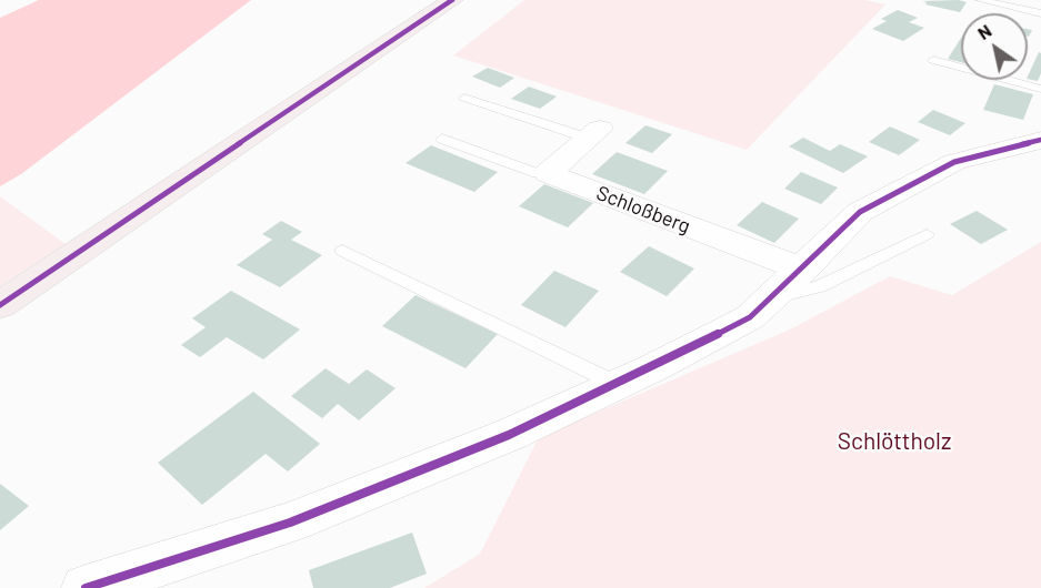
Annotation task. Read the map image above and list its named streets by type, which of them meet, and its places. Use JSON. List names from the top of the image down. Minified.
{"streets":{"street":["Schloßberg"]},"parks":["Schlöttholz"],"north":"top left"}
